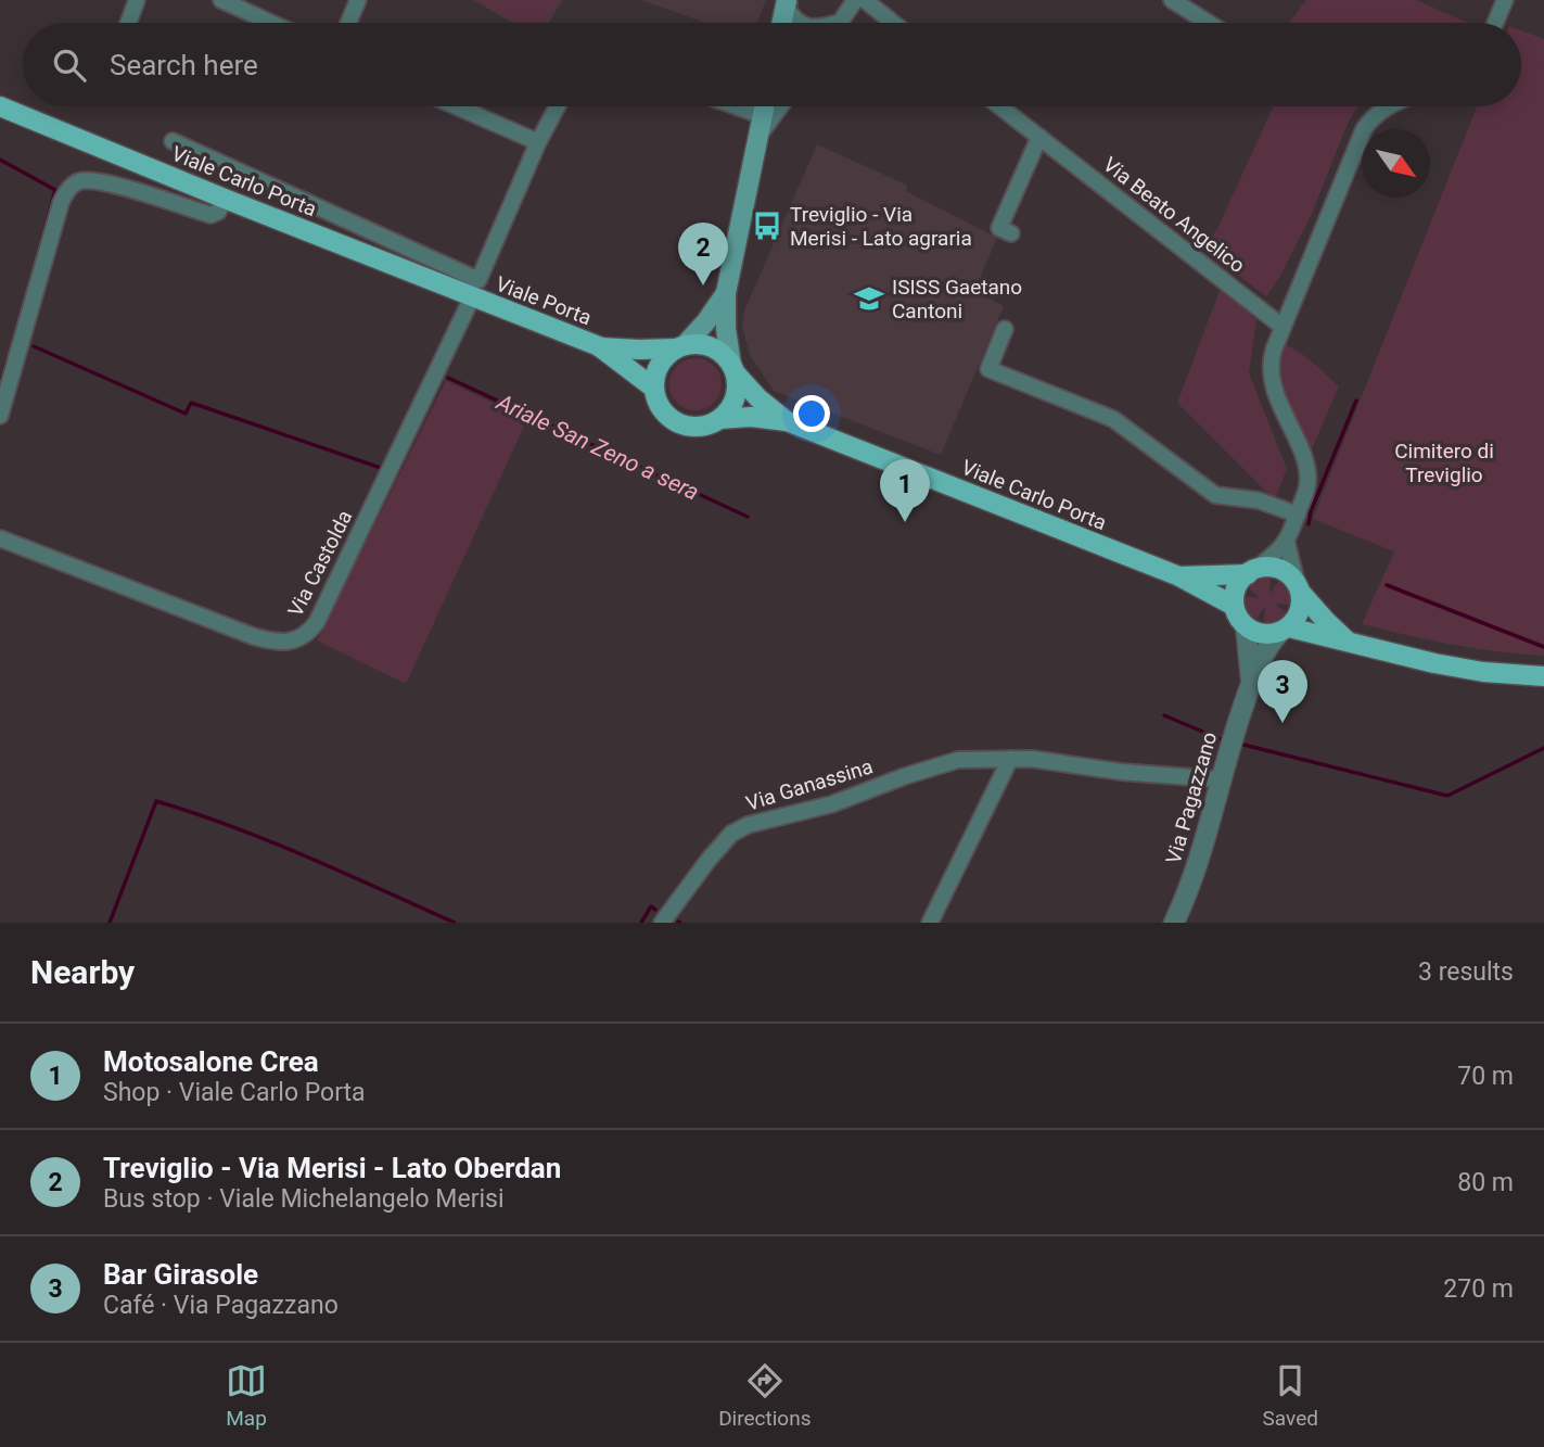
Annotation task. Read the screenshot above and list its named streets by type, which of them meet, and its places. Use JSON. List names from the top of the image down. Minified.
{"streets":{"main road":["Viale Carlo Porta","Viale Porta"],"street":["Via Beato Angelico","Via Castolda","Via Ganassina","Via Pagazzano"]},"crossings":[["Viale Carlo Porta","Viale Porta"],["Viale Carlo Porta","Via Castolda"],["Viale Carlo Porta","Via Pagazzano"],["Viale Porta","Via Castolda"],["Via Ganassina","Via Pagazzano"]],"water":["Ariale San Zeno a sera"],"parks":["Cimitero di Treviglio"],"places":{"bus stop":["Treviglio - Via Merisi - Lato agraria"],"school or university":["ISISS Gaetano Cantoni"]},"north":"bottom right","page":{"search":"Search here","pins":["2","1","3"],"heading":["Nearby","3 results"],"list":[{"mark":"1","name":"Motosalone Crea","note":"Shop · Viale Carlo Porta","value":"70 m"},{"mark":"2","name":"Treviglio - Via Merisi - Lato Oberdan","note":"Bus stop · Viale Michelangelo Merisi","value":"80 m"},{"mark":"3","name":"Bar Girasole","note":"Café · Via Pagazzano","value":"270 m"}],"nav":["Map","Directions","Saved"]}}
